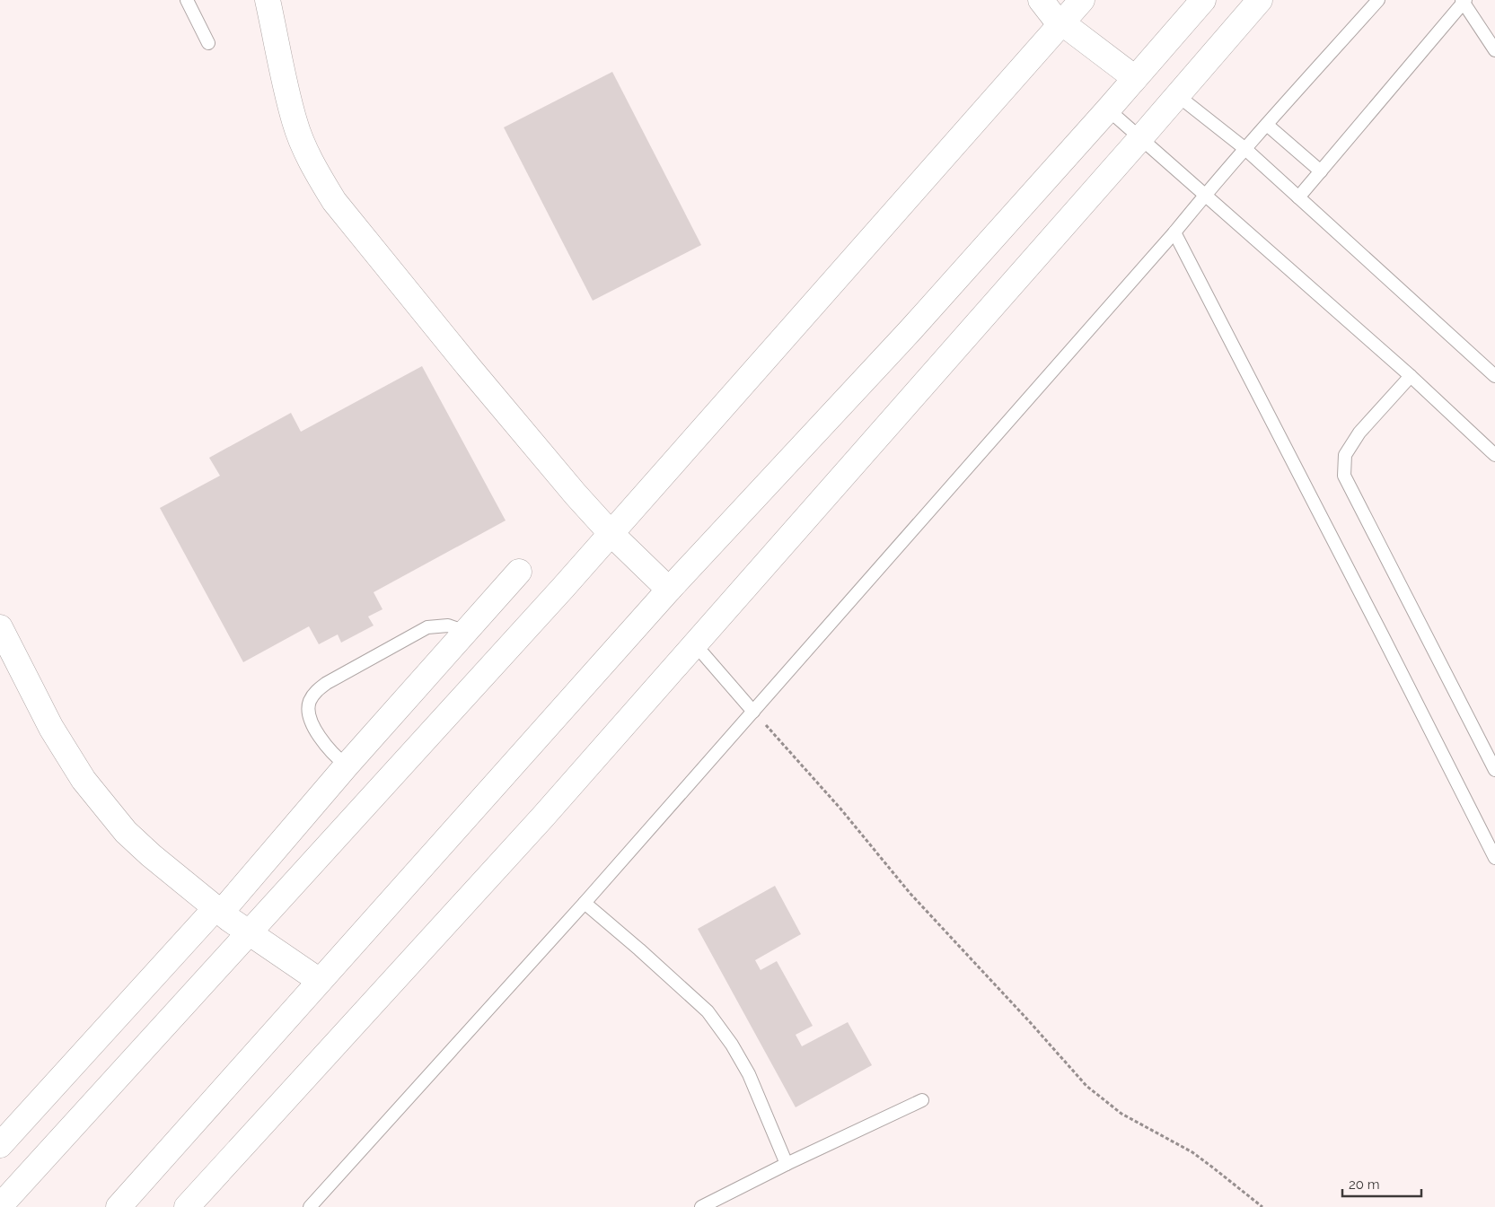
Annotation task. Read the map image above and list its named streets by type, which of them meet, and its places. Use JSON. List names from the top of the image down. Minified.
{"scale_bar":"20 m"}
